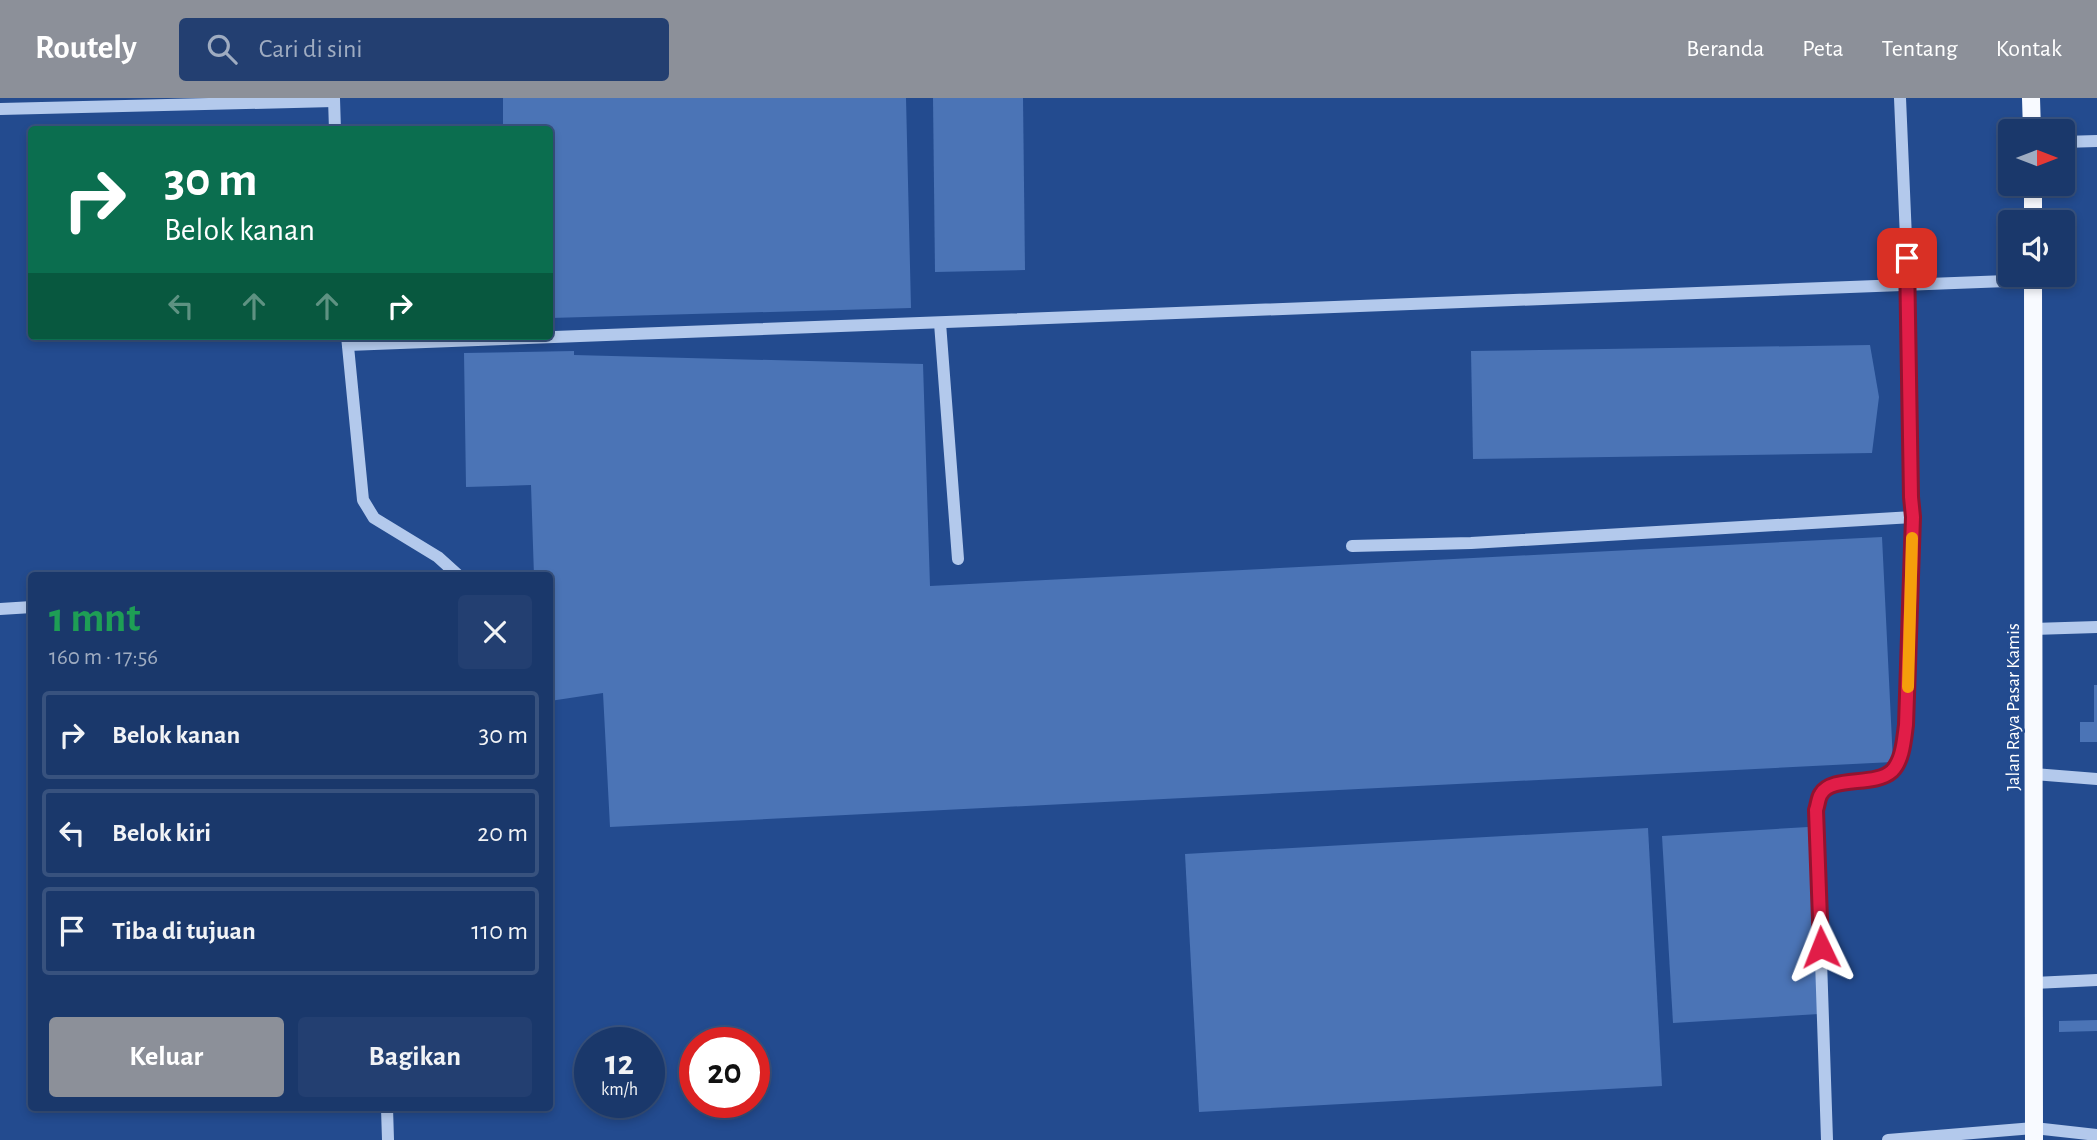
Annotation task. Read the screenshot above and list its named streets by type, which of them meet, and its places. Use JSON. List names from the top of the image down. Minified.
{"streets":{"main road":["Jalan Raya Pasar Kamis"]},"north":"right","page":{"header":"Routely","search":"Cari di sini","nav":["Beranda","Peta","Tentang","Kontak"],"turn":["30 m","Belok kanan"],"heading":["1 mnt","160 m · 17:56"],"list":[{"name":"Belok kanan","value":"30 m"},{"name":"Belok kiri","value":"20 m"},{"name":"Tiba di tujuan","value":"110 m"}],"buttons":["Keluar","Bagikan"],"speed":"12 km/h","limit":"20"}}
